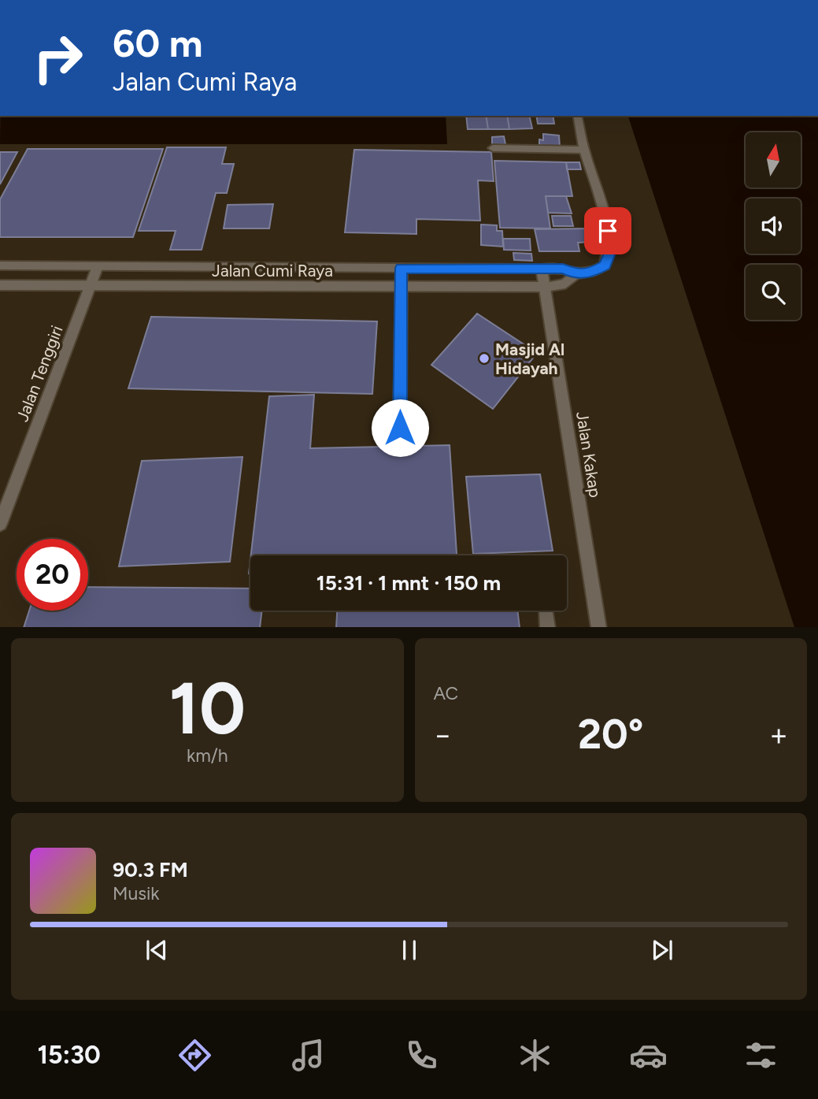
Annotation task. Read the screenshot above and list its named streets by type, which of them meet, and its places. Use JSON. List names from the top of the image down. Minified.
{"streets":{"street":["Jalan Cumi Raya","Jalan Tenggiri","Jalan Kakap"]},"crossings":[["Jalan Cumi Raya","Jalan Tenggiri"],["Jalan Cumi Raya","Jalan Kakap"]],"places":["Masjid Al Hidayah"],"north":"top","page":{"turn":["60 m","Jalan Cumi Raya"],"limit":"20","trip":"15:31 · 1 mnt · 150 m","tile":[["10","km/h"],"AC"],"heat":["−","20°","+"],"song":["90.3 FM","Musik"],"tabs":"15:30"}}
